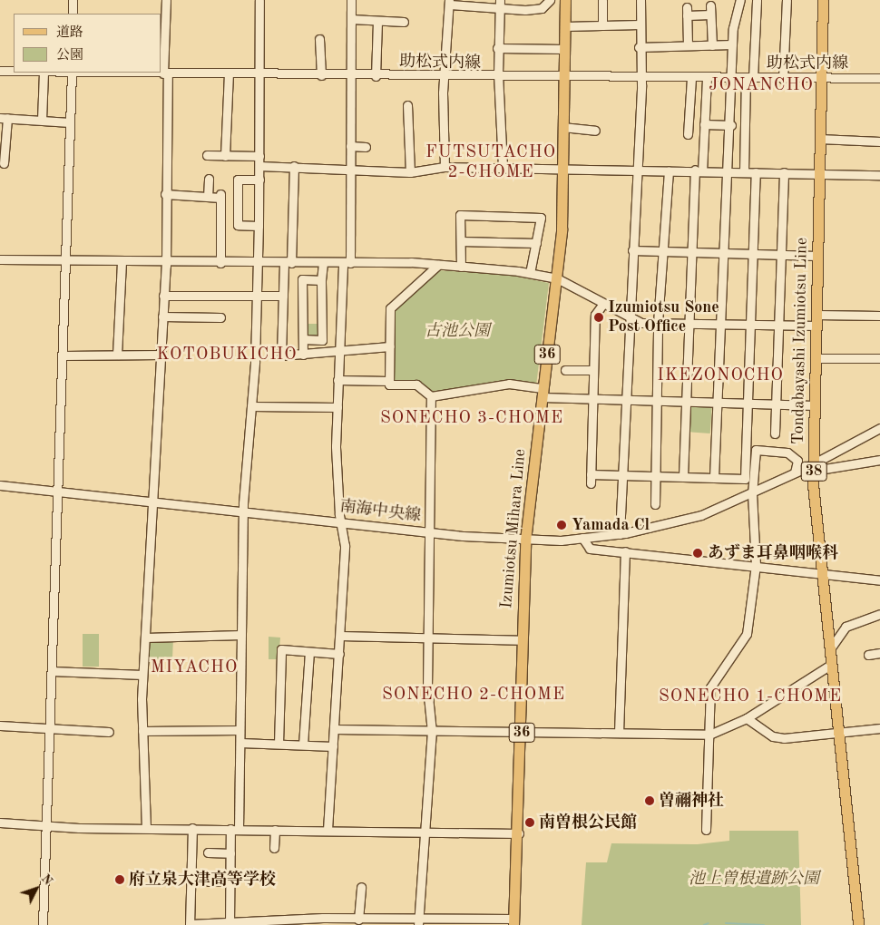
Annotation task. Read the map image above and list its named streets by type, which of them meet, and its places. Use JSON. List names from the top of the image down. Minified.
{"streets":{"main road":["Tondabayashi Izumiotsu Line","36","38","Izumiotsu Mihara Line"],"street":["助松式内線","南海中央線"]},"crossings":[["助松式内線","Tondabayashi Izumiotsu Line"],["助松式内線","Izumiotsu Mihara Line"],["Tondabayashi Izumiotsu Line","南海中央線"],["南海中央線","Izumiotsu Mihara Line"]],"districts":["JONANCHO","FUTSUTACHO 2-CHOME","KOTOBUKICHO","IKEZONOCHO","SONECHO 3-CHOME","MIYACHO","SONECHO 2-CHOME","SONECHO 1-CHOME"],"parks":["古池公園","池上曽根遺跡公園"],"places":["Izumiotsu Sone Post Office","Yamada Cl","あずま耳鼻咽喉科","曽禰神社","南曽根公民館","府立泉大津高等学校"],"legend":["道路","公園"],"north":"top right"}
